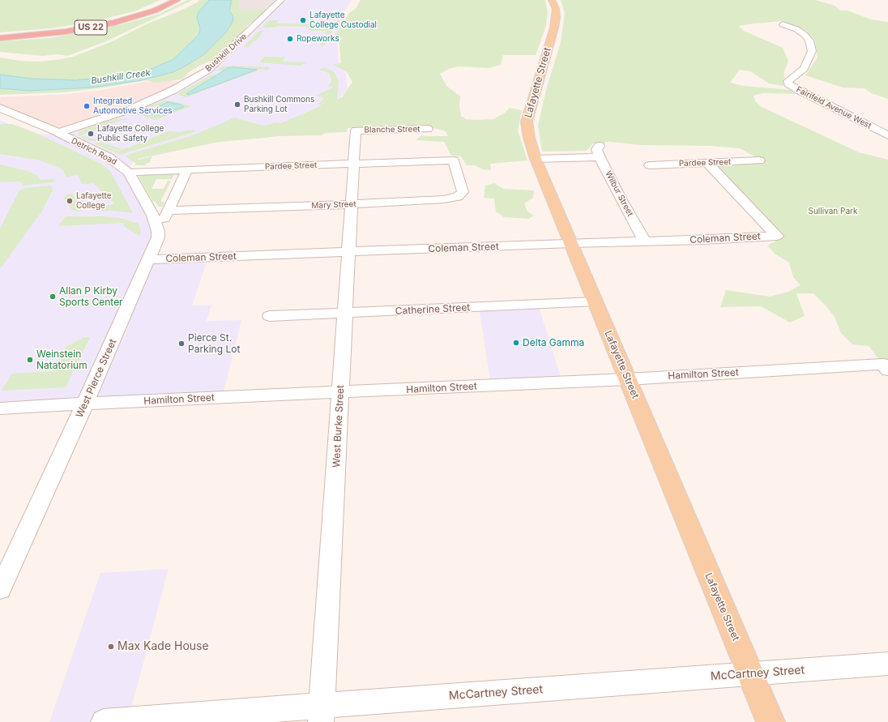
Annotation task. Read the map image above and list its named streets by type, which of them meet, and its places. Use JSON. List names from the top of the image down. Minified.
{"streets":{"highway":["US 22"],"main road":["Lafayette Street"],"street":["Bushkill Drive","Fairifeld Avenue West","Blanche Street","Detrich Road","Pardee Street","Wilbur Street","Mary Street","Coleman Street","Catherine Street","Hamilton Street","West Pierce Street","West Burke Street","McCartney Street"]},"crossings":[["Bushkill Drive","Detrich Road"],["Lafayette Street","Wilbur Street"],["Lafayette Street","Coleman Street"],["Lafayette Street","Catherine Street"],["Lafayette Street","Hamilton Street"],["Lafayette Street","McCartney Street"],["Blanche Street","West Burke Street"],["Detrich Road","Pardee Street"],["Detrich Road","West Pierce Street"],["Pardee Street","Mary Street"],["Pardee Street","Coleman Street"],["Pardee Street","West Burke Street"],["Wilbur Street","Coleman Street"],["Mary Street","West Burke Street"],["Coleman Street","West Pierce Street"],["Coleman Street","West Burke Street"],["Catherine Street","West Burke Street"],["Hamilton Street","West Pierce Street"],["Hamilton Street","West Burke Street"],["West Burke Street","McCartney Street"]],"water":["Bushkill Creek"],"parks":["Sullivan Park"],"places":["Lafayette College Custodial","Ropeworks","Bushkill Commons Parking Lot","Integrated Automotive Services","Lafayette College Public Safety","Lafayette College","Allan P Kirby Sports Center","Delta Gamma","Pierce St. Parking Lot","Weinstein Natatorium","Max Kade House"]}
